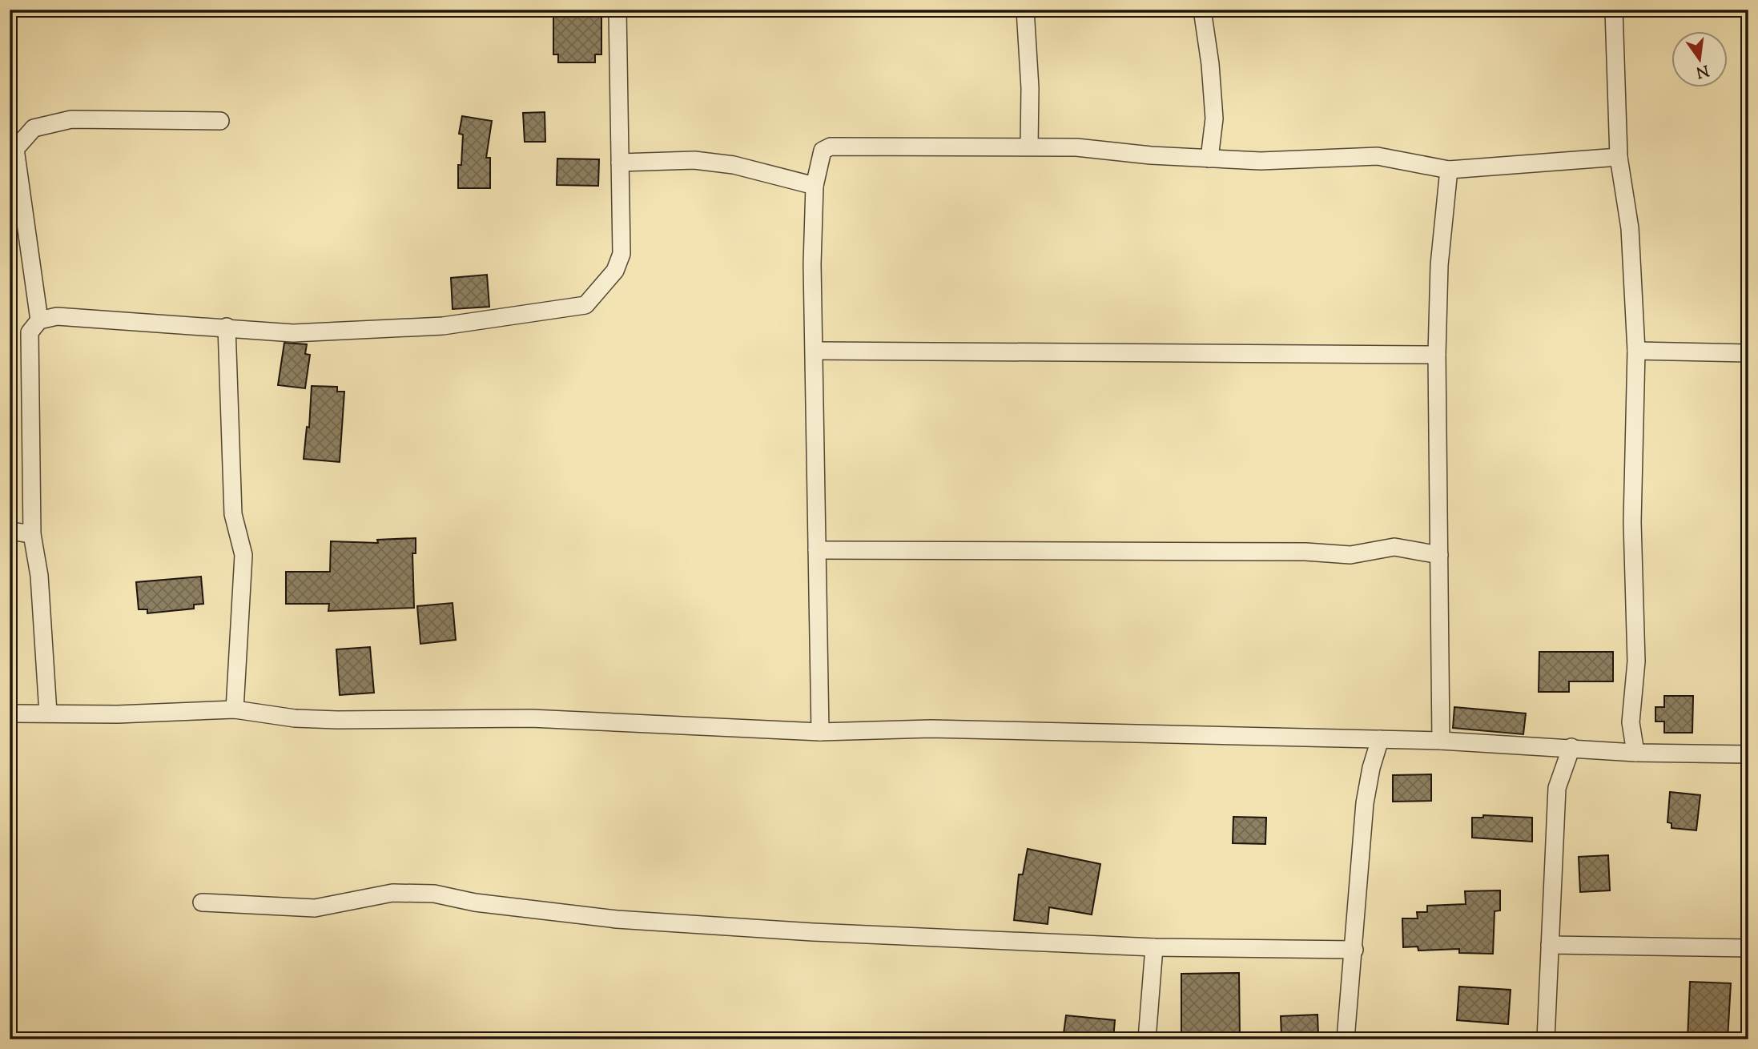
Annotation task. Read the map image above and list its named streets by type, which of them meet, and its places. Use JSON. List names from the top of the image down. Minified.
{"north":"bottom"}
